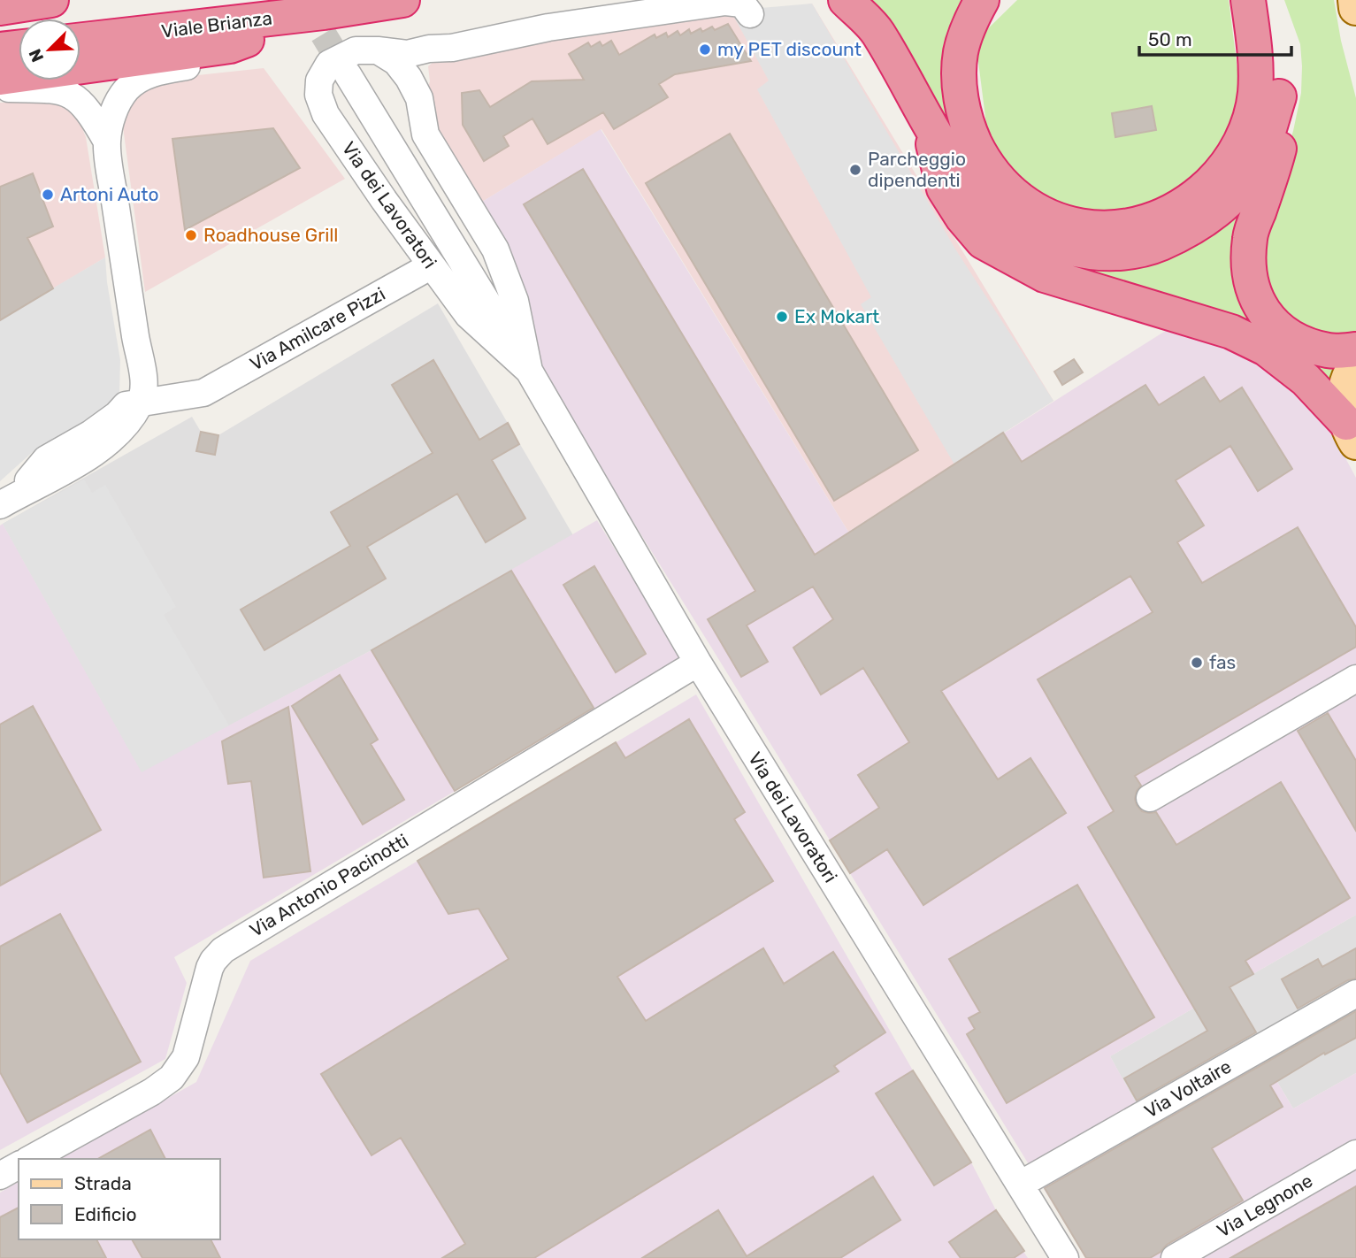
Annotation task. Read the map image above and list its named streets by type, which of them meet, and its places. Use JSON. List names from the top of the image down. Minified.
{"streets":{"highway":["Viale Brianza"],"street":["Via dei Lavoratori","Via Amilcare Pizzi","Via Antonio Pacinotti","Via Voltaire","Via Legnone"]},"crossings":[["Via dei Lavoratori","Via Amilcare Pizzi"],["Via dei Lavoratori","Via Antonio Pacinotti"],["Via dei Lavoratori","Via Voltaire"]],"places":["my PET discount","Parcheggio dipendenti","Artoni Auto","Roadhouse Grill","Ex Mokart","fas"],"legend":["Strada","Edificio"],"scale_bar":"50 m","north":"bottom left"}
